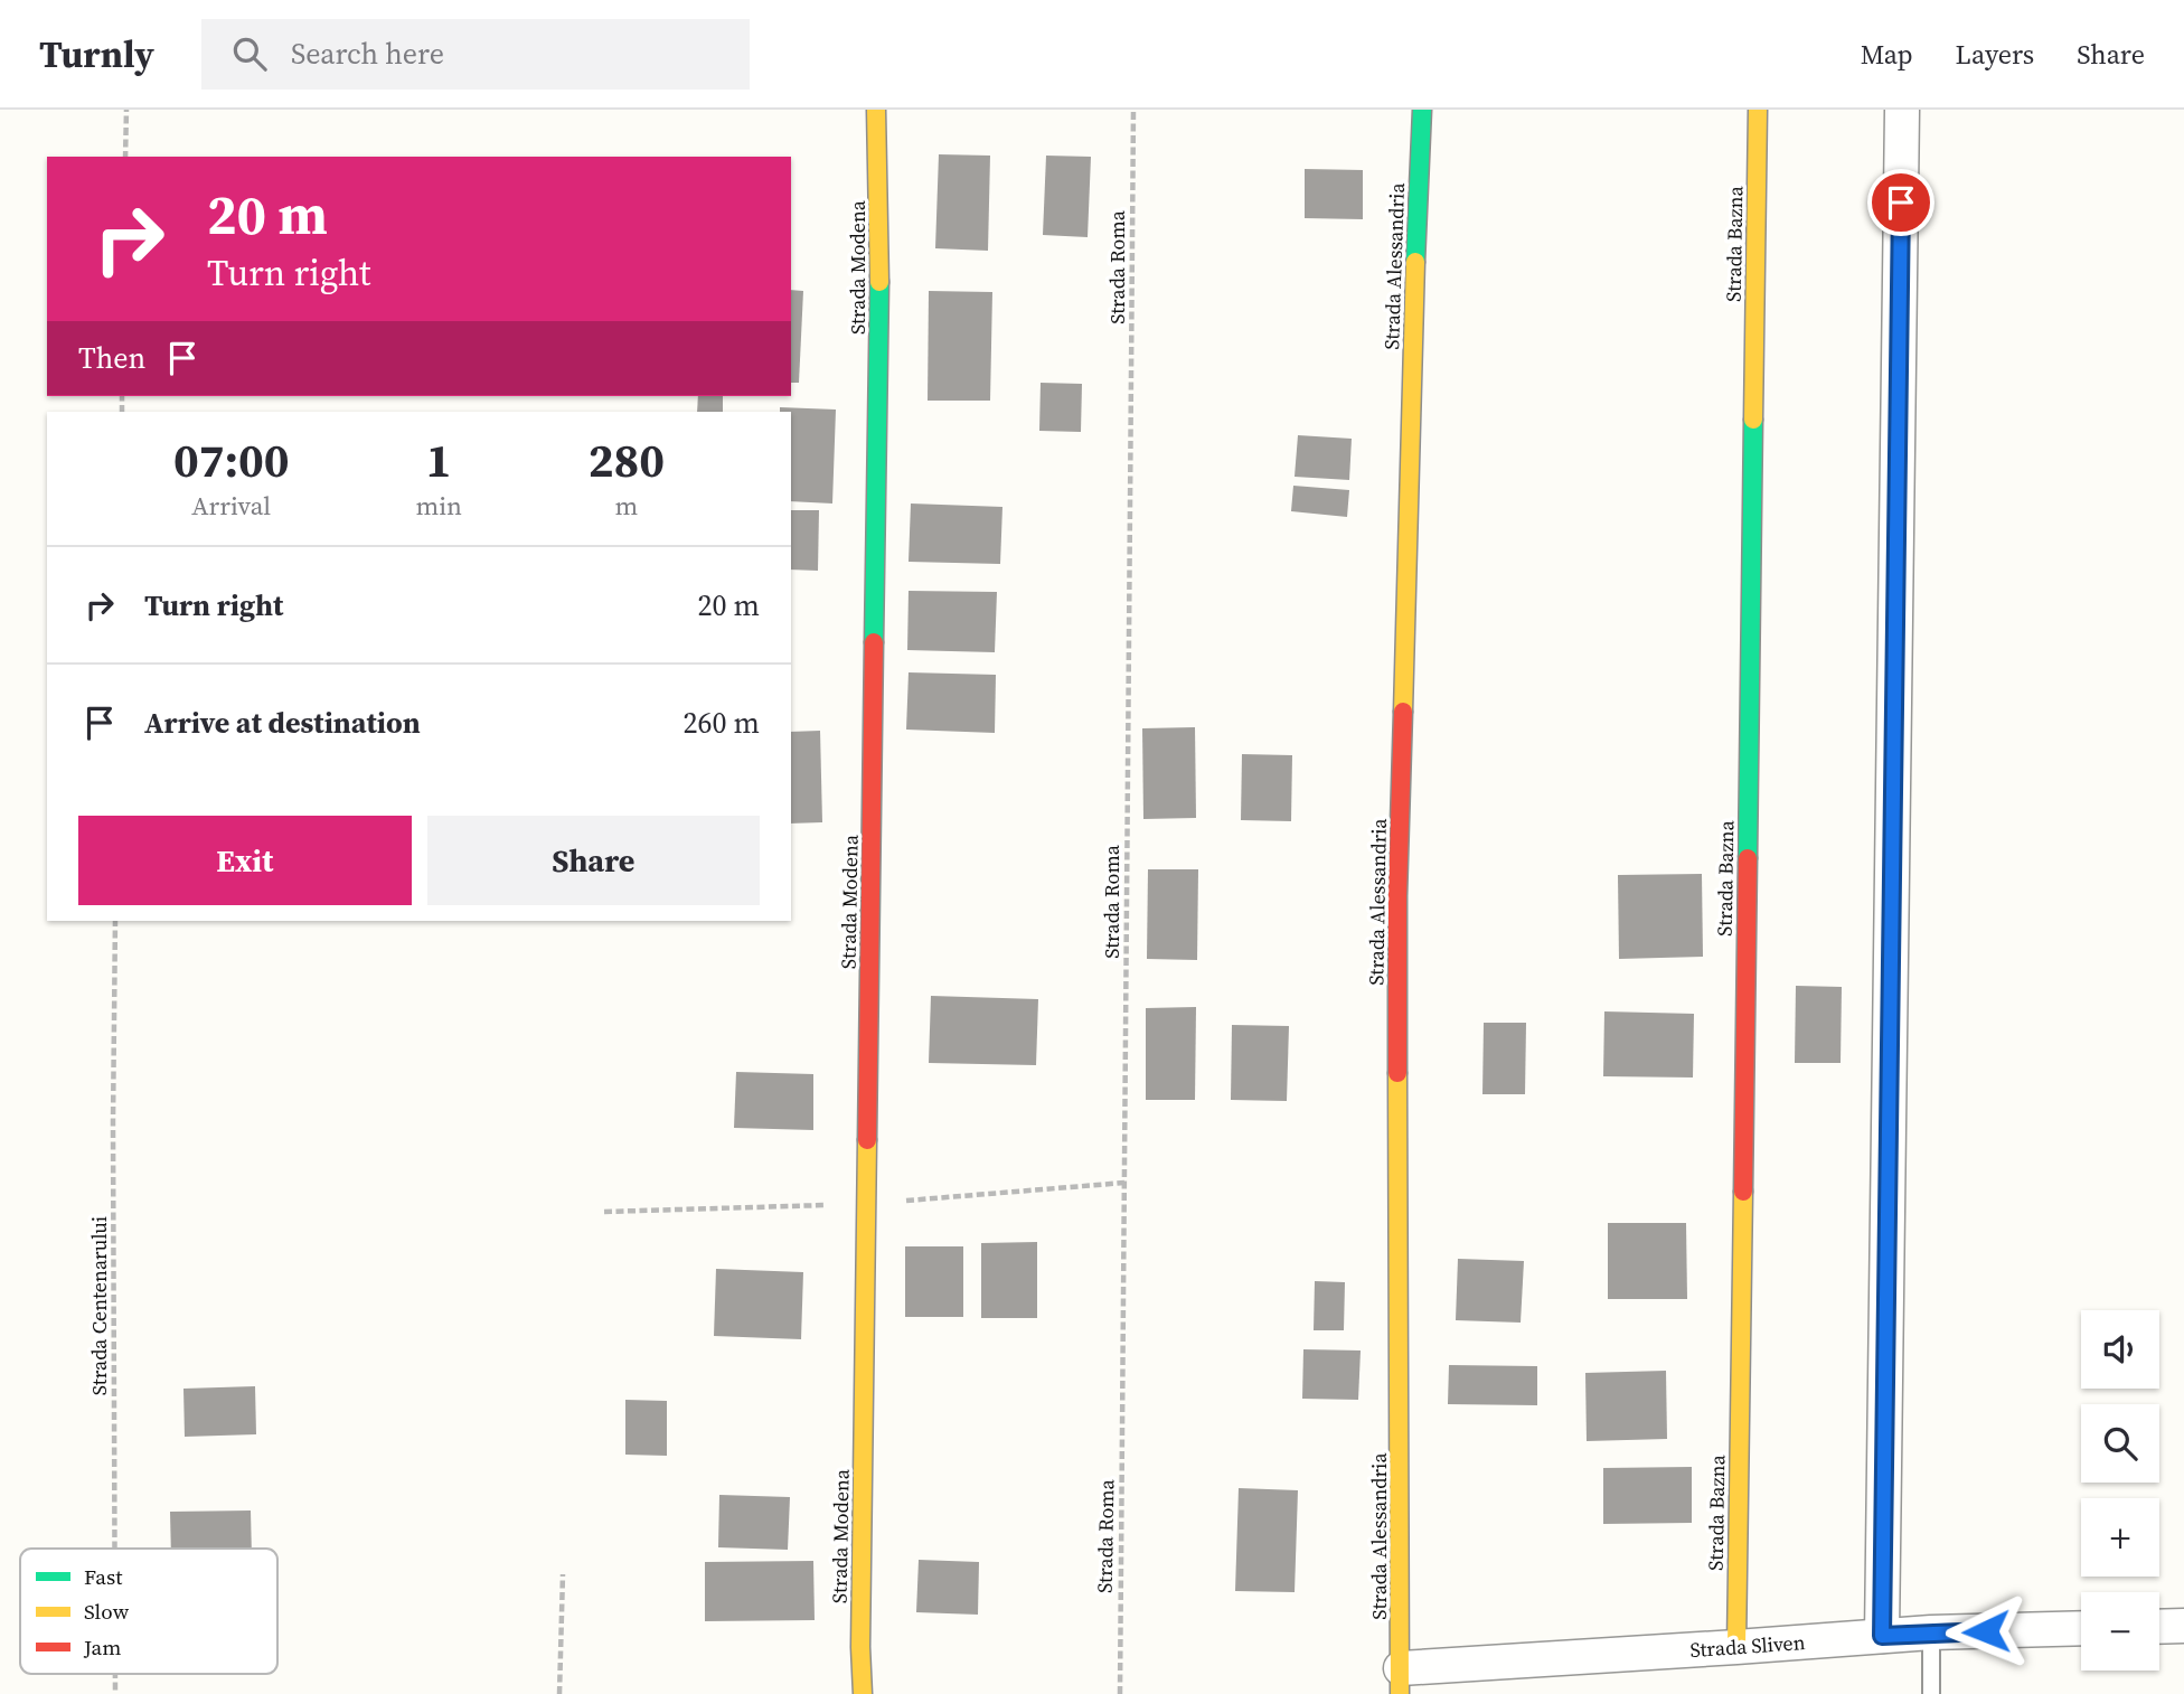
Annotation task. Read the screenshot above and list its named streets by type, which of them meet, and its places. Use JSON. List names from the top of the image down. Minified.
{"streets":{"street":["Strada Bazna","Strada Alessandria","Strada Modena","Strada Sliven"],"path":["Strada Roma","Strada Centenarului"]},"crossings":[["Strada Bazna","Strada Sliven"],["Strada Alessandria","Strada Sliven"]],"legend":["Fast","Slow","Jam"],"page":{"header":"Turnly","search":"Search here","nav":["Map","Layers","Share"],"turn":["20 m","Turn right"],"then":"Then","eta":["07:00","Arrival","1","min","280","m"],"list":[{"name":"Turn right","value":"20 m"},{"name":"Arrive at destination","value":"260 m"}],"buttons":["Exit","Share"],"map_buttons":["+","−"]}}
